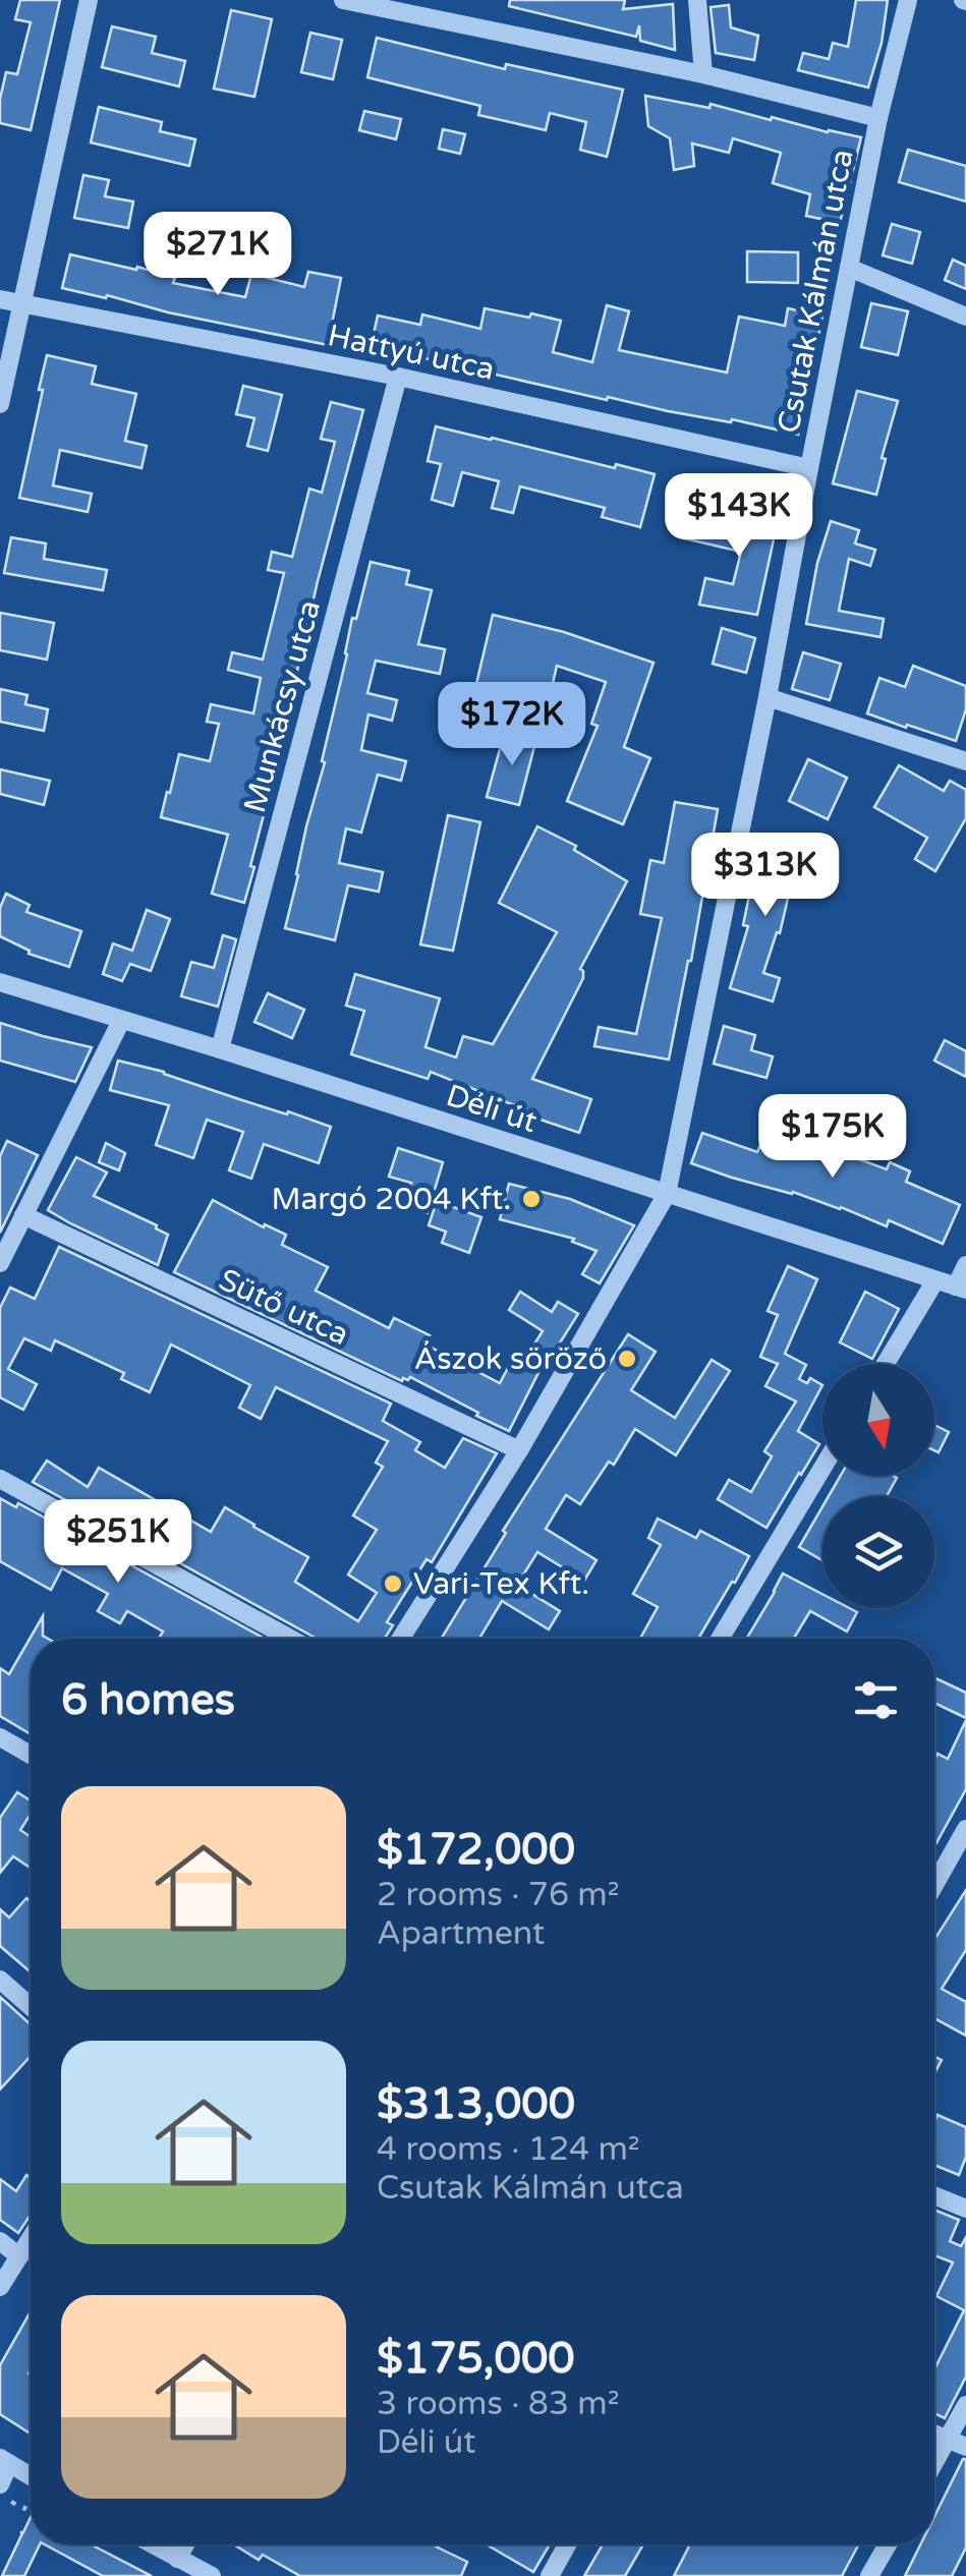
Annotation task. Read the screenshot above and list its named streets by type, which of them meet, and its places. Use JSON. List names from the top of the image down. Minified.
{"streets":{"street":["Csutak Kálmán utca","Hattyú utca","Munkácsy utca","Déli út","Sütő utca"]},"crossings":[["Csutak Kálmán utca","Hattyú utca"],["Csutak Kálmán utca","Déli út"],["Csutak Kálmán utca","Sütő utca"],["Hattyú utca","Munkácsy utca"],["Munkácsy utca","Déli út"]],"places":["Margó 2004 Kft.","Ászok söröző","Vari-Tex Kft."],"north":"bottom","page":{"price":["$271K","$143K","$172K","$313K","$175K","$251K"],"heading":"6 homes","list":[{"name":"$172,000","note":"2 rooms · 76 m² · Apartment"},{"name":"$313,000","note":"4 rooms · 124 m² · Csutak Kálmán utca"},{"name":"$175,000","note":"3 rooms · 83 m² · Déli út"}]}}
